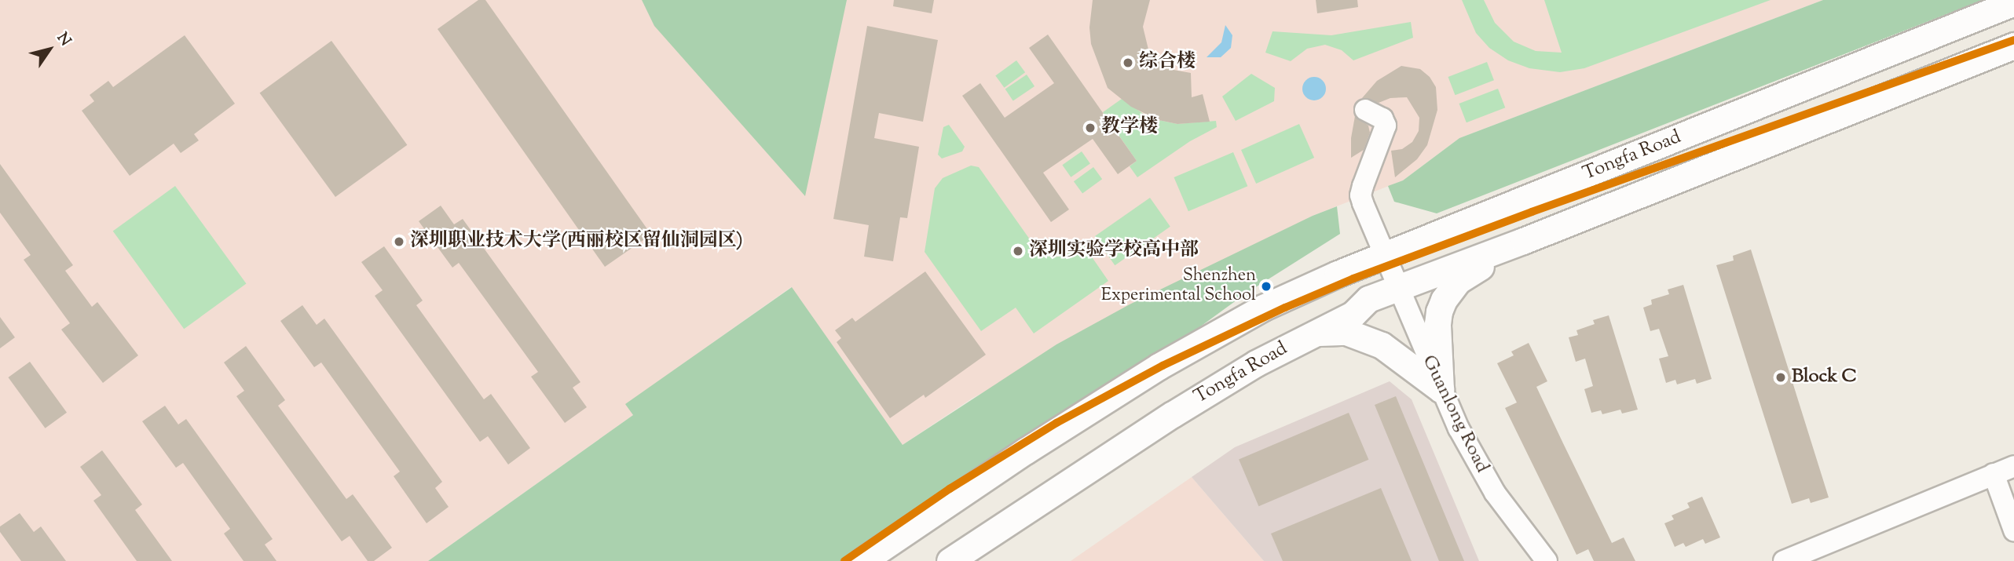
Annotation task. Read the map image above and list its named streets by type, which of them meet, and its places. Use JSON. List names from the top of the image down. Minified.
{"streets":{"main road":["Tongfa Road"],"street":["Guanlong Road"]},"crossings":[["Tongfa Road","Guanlong Road"]],"places":["综合楼","教学楼","深圳职业技术大学(西丽校区留仙洞园区)","深圳实验学校高中部","Shenzhen Experimental School","Block C"],"north":"top right"}
